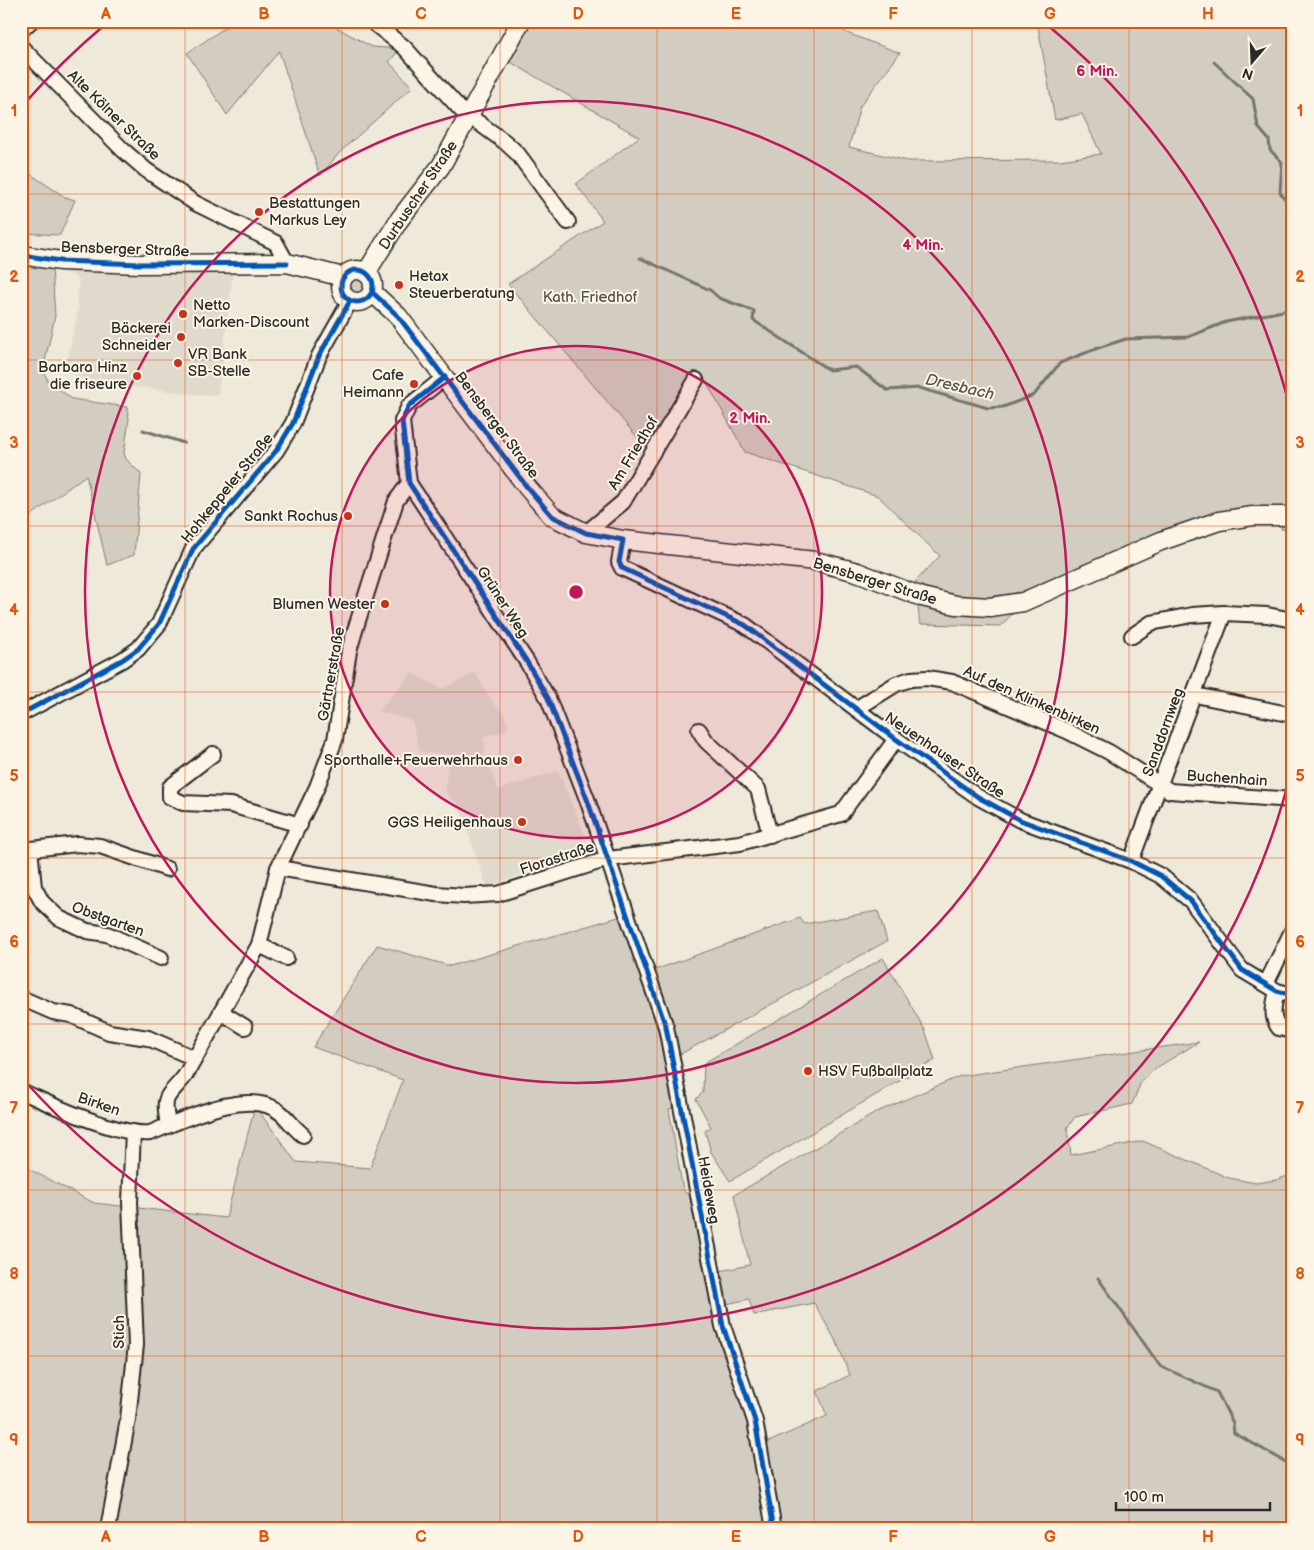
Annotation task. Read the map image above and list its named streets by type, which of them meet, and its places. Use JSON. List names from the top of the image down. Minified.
{"streets":{"main road":["Durbuscher Straße","Bensberger Straße"],"street":["Alte Kölner Straße","Am Friedhof","Hohkeppeler Straße","Grüner Weg","Gärtnerstraße","Auf den Klinkenbirken","Sanddornweg","Neuenhauser Straße","Buchenhain","Florastraße","Obstgarten","Birken","Heideweg","Stich"]},"crossings":[["Alte Kölner Straße","Bensberger Straße"],["Durbuscher Straße","Bensberger Straße"],["Durbuscher Straße","Hohkeppeler Straße"],["Bensberger Straße","Am Friedhof"],["Bensberger Straße","Hohkeppeler Straße"],["Bensberger Straße","Grüner Weg"],["Bensberger Straße","Neuenhauser Straße"],["Grüner Weg","Gärtnerstraße"],["Grüner Weg","Florastraße"],["Grüner Weg","Heideweg"],["Gärtnerstraße","Florastraße"],["Auf den Klinkenbirken","Sanddornweg"],["Auf den Klinkenbirken","Neuenhauser Straße"],["Auf den Klinkenbirken","Buchenhain"],["Sanddornweg","Neuenhauser Straße"],["Sanddornweg","Buchenhain"],["Neuenhauser Straße","Florastraße"],["Florastraße","Heideweg"],["Birken","Stich"]],"water":["Dresbach"],"parks":["Kath. Friedhof"],"places":["Bestattungen Markus Ley","Hetax Steuerberatung","Netto Marken-Discount","Bäckerei Schneider","VR Bank SB-Stelle","Barbara Hinz die friseure","Cafe Heimann","Sankt Rochus","Blumen Wester","Sporthalle+Feuerwehrhaus","GGS Heiligenhaus","HSV Fußballplatz"],"scale_bar":"100 m","north":"bottom","grid":{"columns":["A","B","C","D","E","F","G","H"],"rows":["1","2","3","4","5","6","7","8","9"]},"rings":["6 Min.","4 Min.","2 Min."]}
